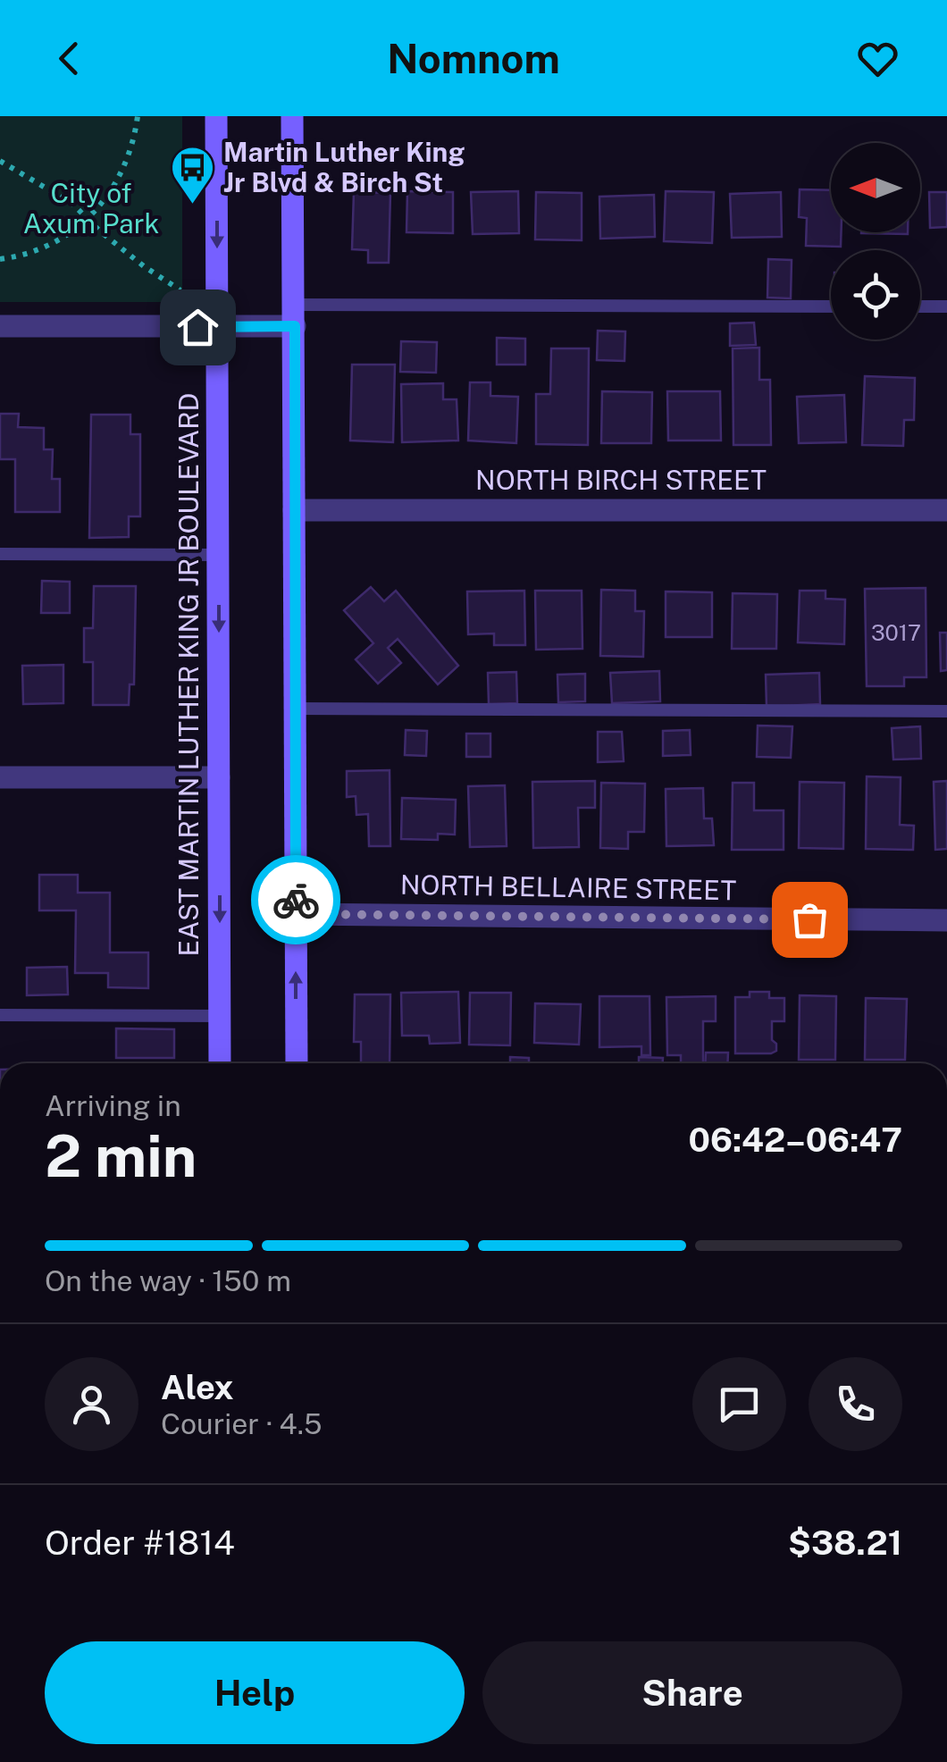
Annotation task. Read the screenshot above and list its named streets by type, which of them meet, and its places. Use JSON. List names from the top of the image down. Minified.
{"streets":{"main road":["EAST MARTIN LUTHER KING JR BOULEVARD"],"street":["NORTH BIRCH STREET","NORTH BELLAIRE STREET"]},"parks":["City of Axum Park"],"places":{"bus stop":["Martin Luther King Jr Blvd & Birch St"]},"house_numbers":["3017"],"north":"left","page":{"header":"Nomnom","heading":["2 min","Arriving in","06:42–06:47"],"panel":["Alex","Courier · 4.5","Order #1814","$38.21"],"bar":"On the way · 150 m","buttons":["Help","Share"]}}
